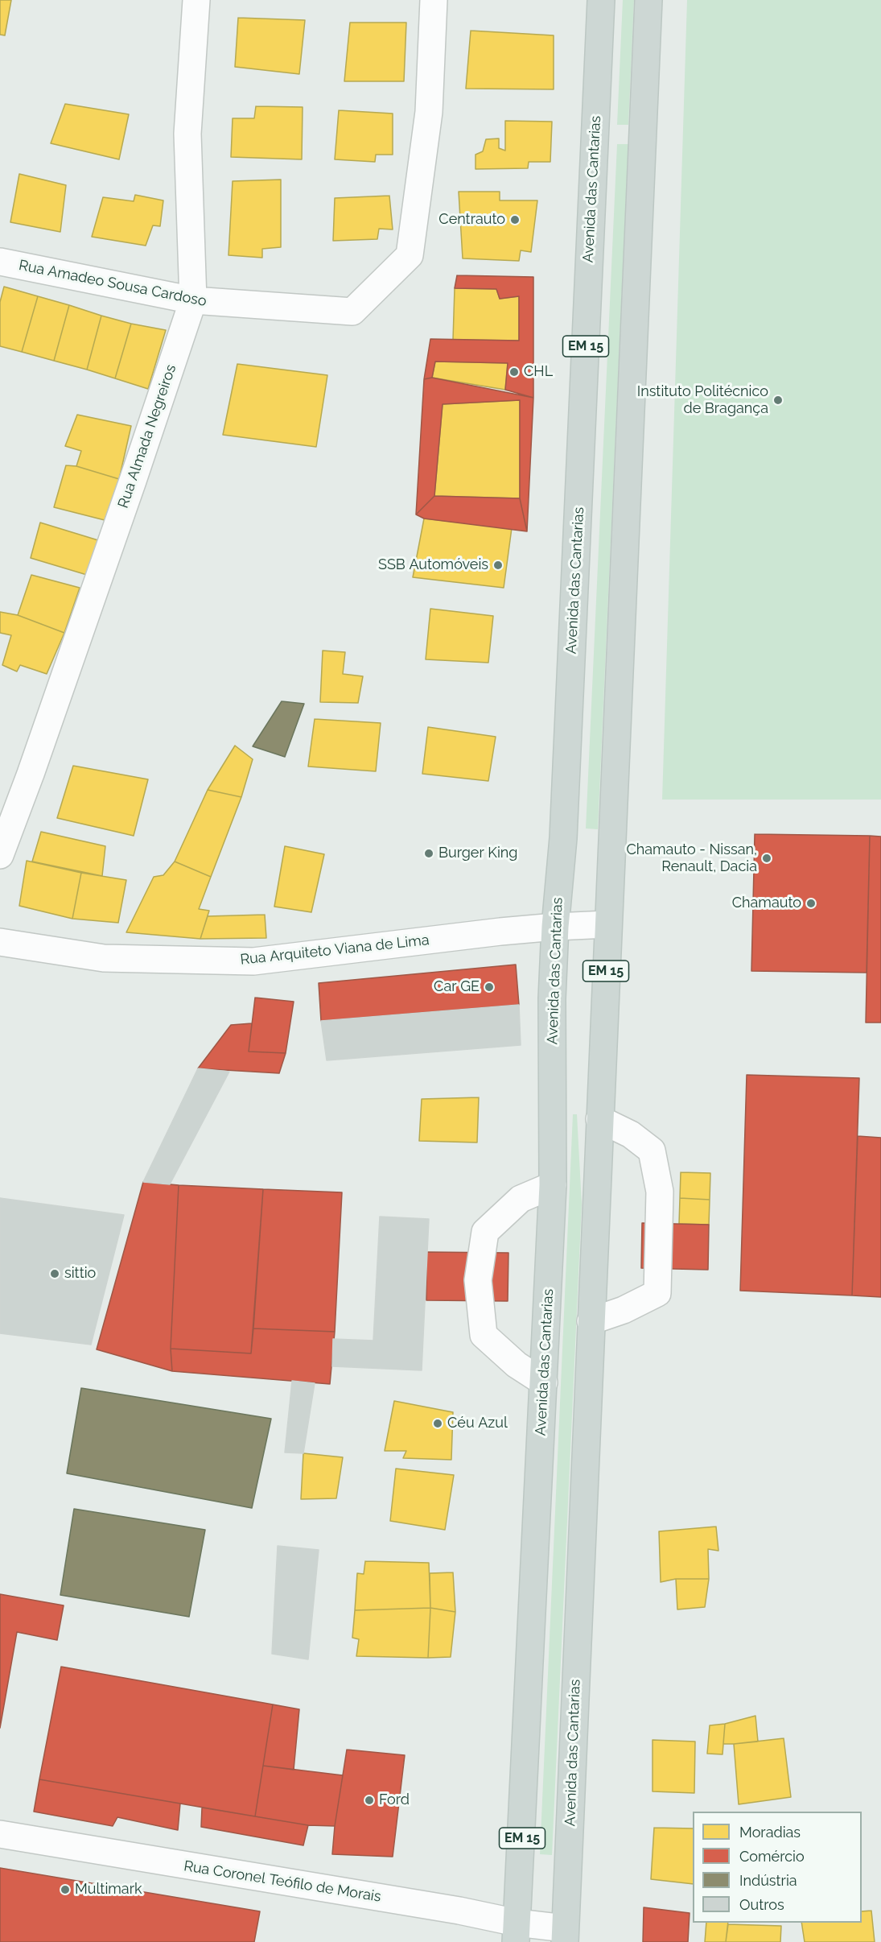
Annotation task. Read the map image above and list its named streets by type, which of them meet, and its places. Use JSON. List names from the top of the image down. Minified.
{"streets":{"main road":["Avenida das Cantarias","EM 15"],"street":["Rua Amadeo Sousa Cardoso","Rua Almada Negreiros","Rua Arquiteto Viana de Lima","Rua Coronel Teófilo de Morais"]},"crossings":[["Avenida das Cantarias","Rua Arquiteto Viana de Lima"],["Avenida das Cantarias","Rua Coronel Teófilo de Morais"],["Rua Amadeo Sousa Cardoso","Rua Almada Negreiros"]],"places":["Centrauto","CHL","Instituto Politécnico de Bragança","SSB Automóveis","Burger King","Chamauto - Nissan, Renault, Dacia","Chamauto","Car GE","sittio","Céu Azul","Ford","Multimark"],"legend":["Moradias","Comércio","Indústria","Outros"]}
